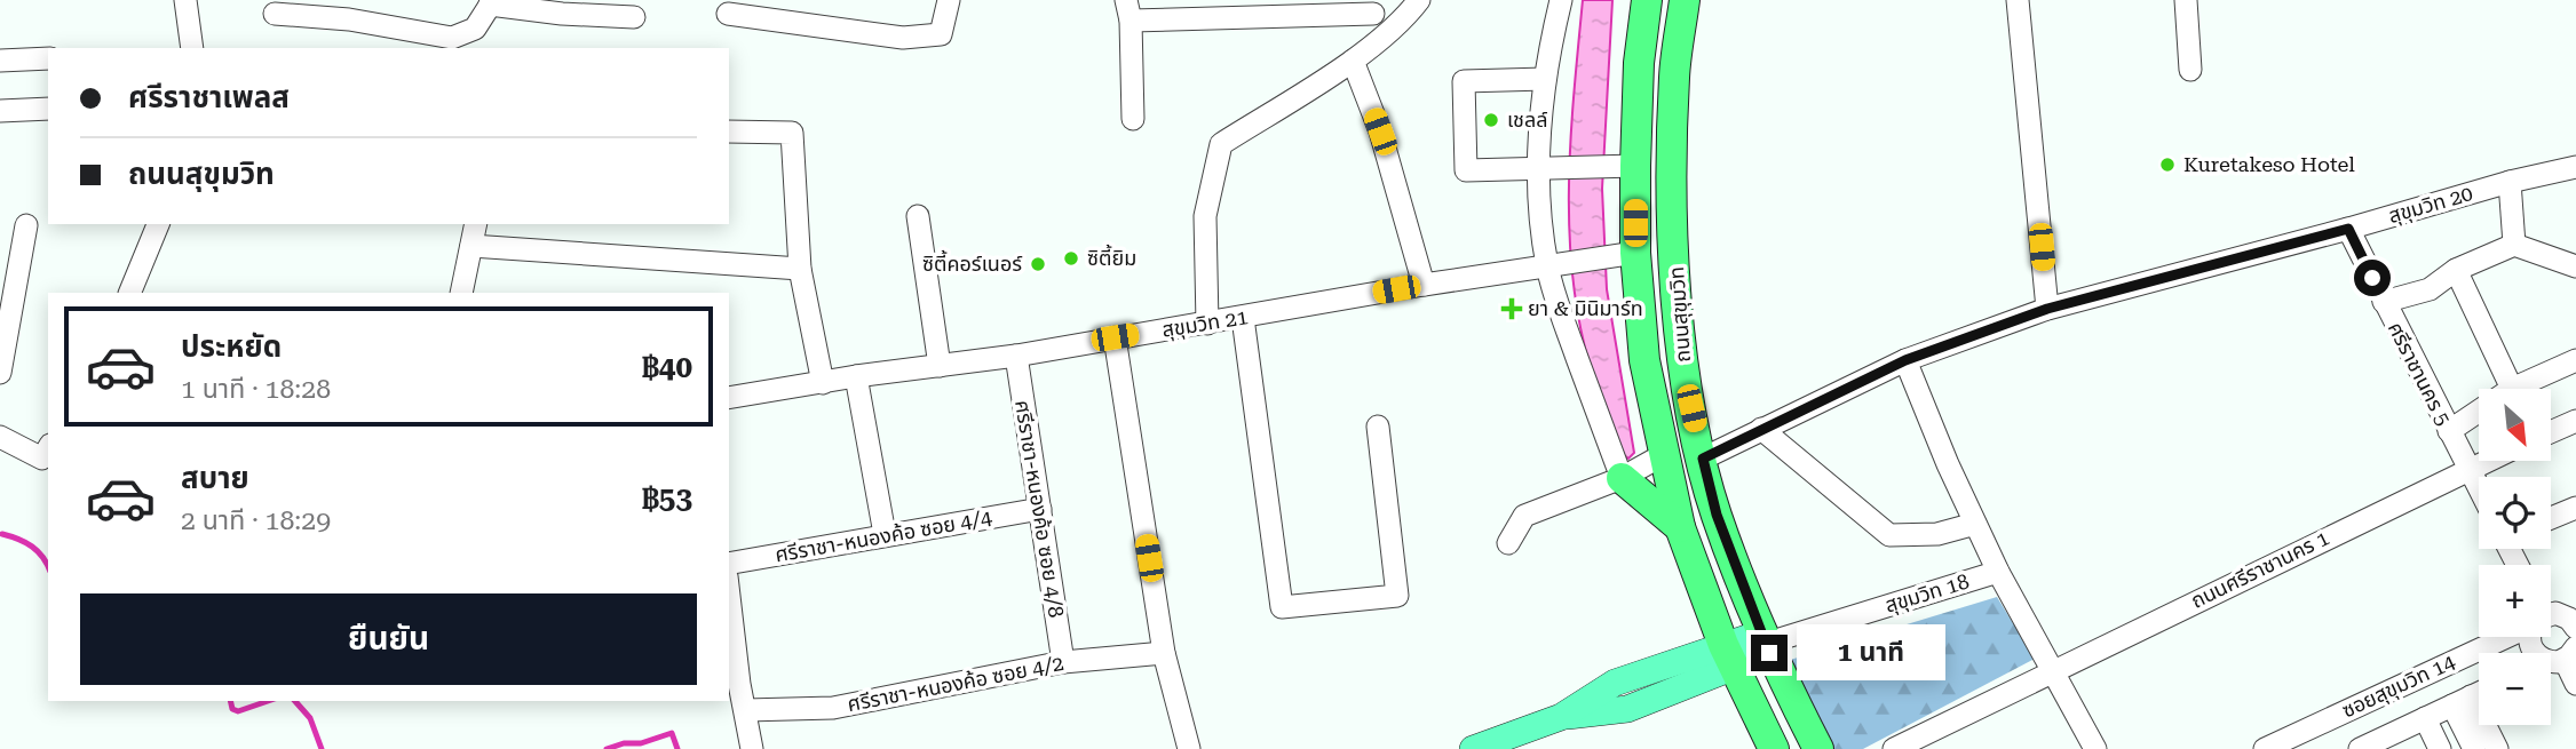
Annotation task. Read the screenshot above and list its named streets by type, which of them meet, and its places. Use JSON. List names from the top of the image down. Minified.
{"streets":{"highway":["ถนนสุขุมวิท"],"street":["สุขุมวิท 20","สุขุมวิท 21","ศรีราชานคร 5","ศรีราชา-หนองค้อ ซอย 4/8","ศรีราชา-หนองค้อ ซอย 4/4","ถนนศรีราชานคร 1","สุขุมวิท 18","ศรีราชา-หนองค้อ ซอย 4/2","ซอยสุขุมวิท 14"]},"crossings":[["สุขุมวิท 20","ถนนสุขุมวิท"],["สุขุมวิท 20","ศรีราชานคร 5"],["ถนนสุขุมวิท","สุขุมวิท 21"],["ถนนสุขุมวิท","สุขุมวิท 18"],["สุขุมวิท 21","ศรีราชา-หนองค้อ ซอย 4/8"],["ศรีราชานคร 5","ถนนศรีราชานคร 1"],["ศรีราชา-หนองค้อ ซอย 4/8","ศรีราชา-หนองค้อ ซอย 4/4"],["ศรีราชา-หนองค้อ ซอย 4/8","ศรีราชา-หนองค้อ ซอย 4/2"]],"places":{"other":["เชลล์","Kuretakeso Hotel","ซิตี้ยิม","ซิตี้คอร์เนอร์"],"health":["ยา & มินิมาร์ท"]},"north":"bottom right","page":{"banner":["ศรีราชาเพลส","ถนนสุขุมวิท"],"list":[{"name":"ประหยัด","note":"1 นาที · 18:28","value":"฿40"},{"name":"สบาย","note":"2 นาที · 18:29","value":"฿53"}],"map_buttons":["+","−"],"buttons":"ยืนยัน","bubble":"1 นาที"}}
